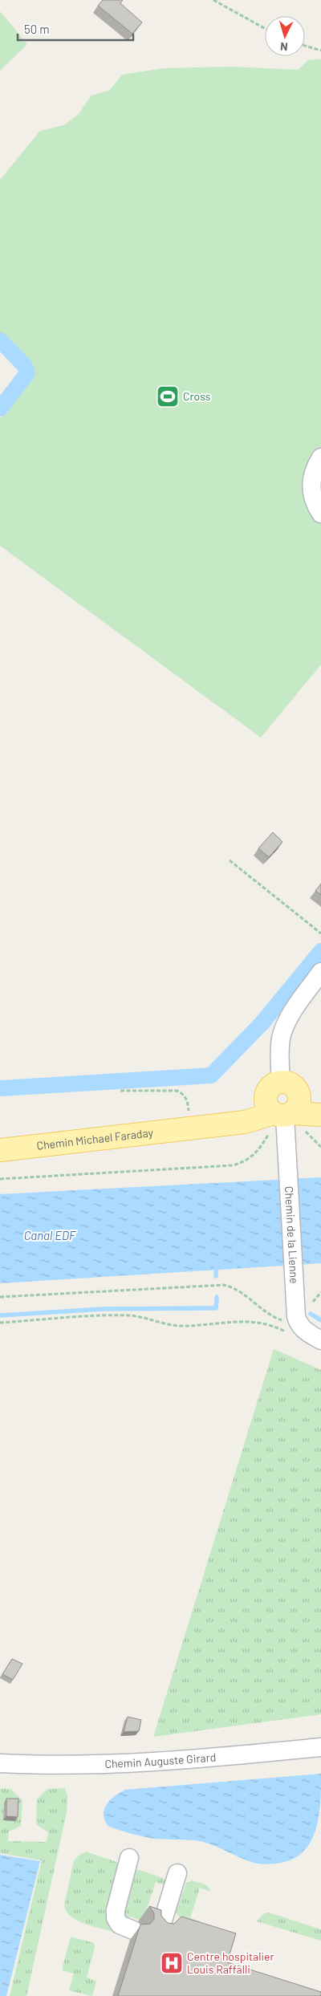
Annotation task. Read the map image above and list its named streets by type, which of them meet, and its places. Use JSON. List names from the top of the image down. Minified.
{"streets":{"main road":["Chemin Michael Faraday"],"street":["Chemin de la Lienne","Chemin Auguste Girard"]},"crossings":[["Chemin Michael Faraday","Chemin de la Lienne"]],"water":["Canal EDF"],"places":{"sports":["Cross"],"hospital":["Centre hospitalier Louis Raffalli"]},"scale_bar":"50 m","north":"bottom"}
